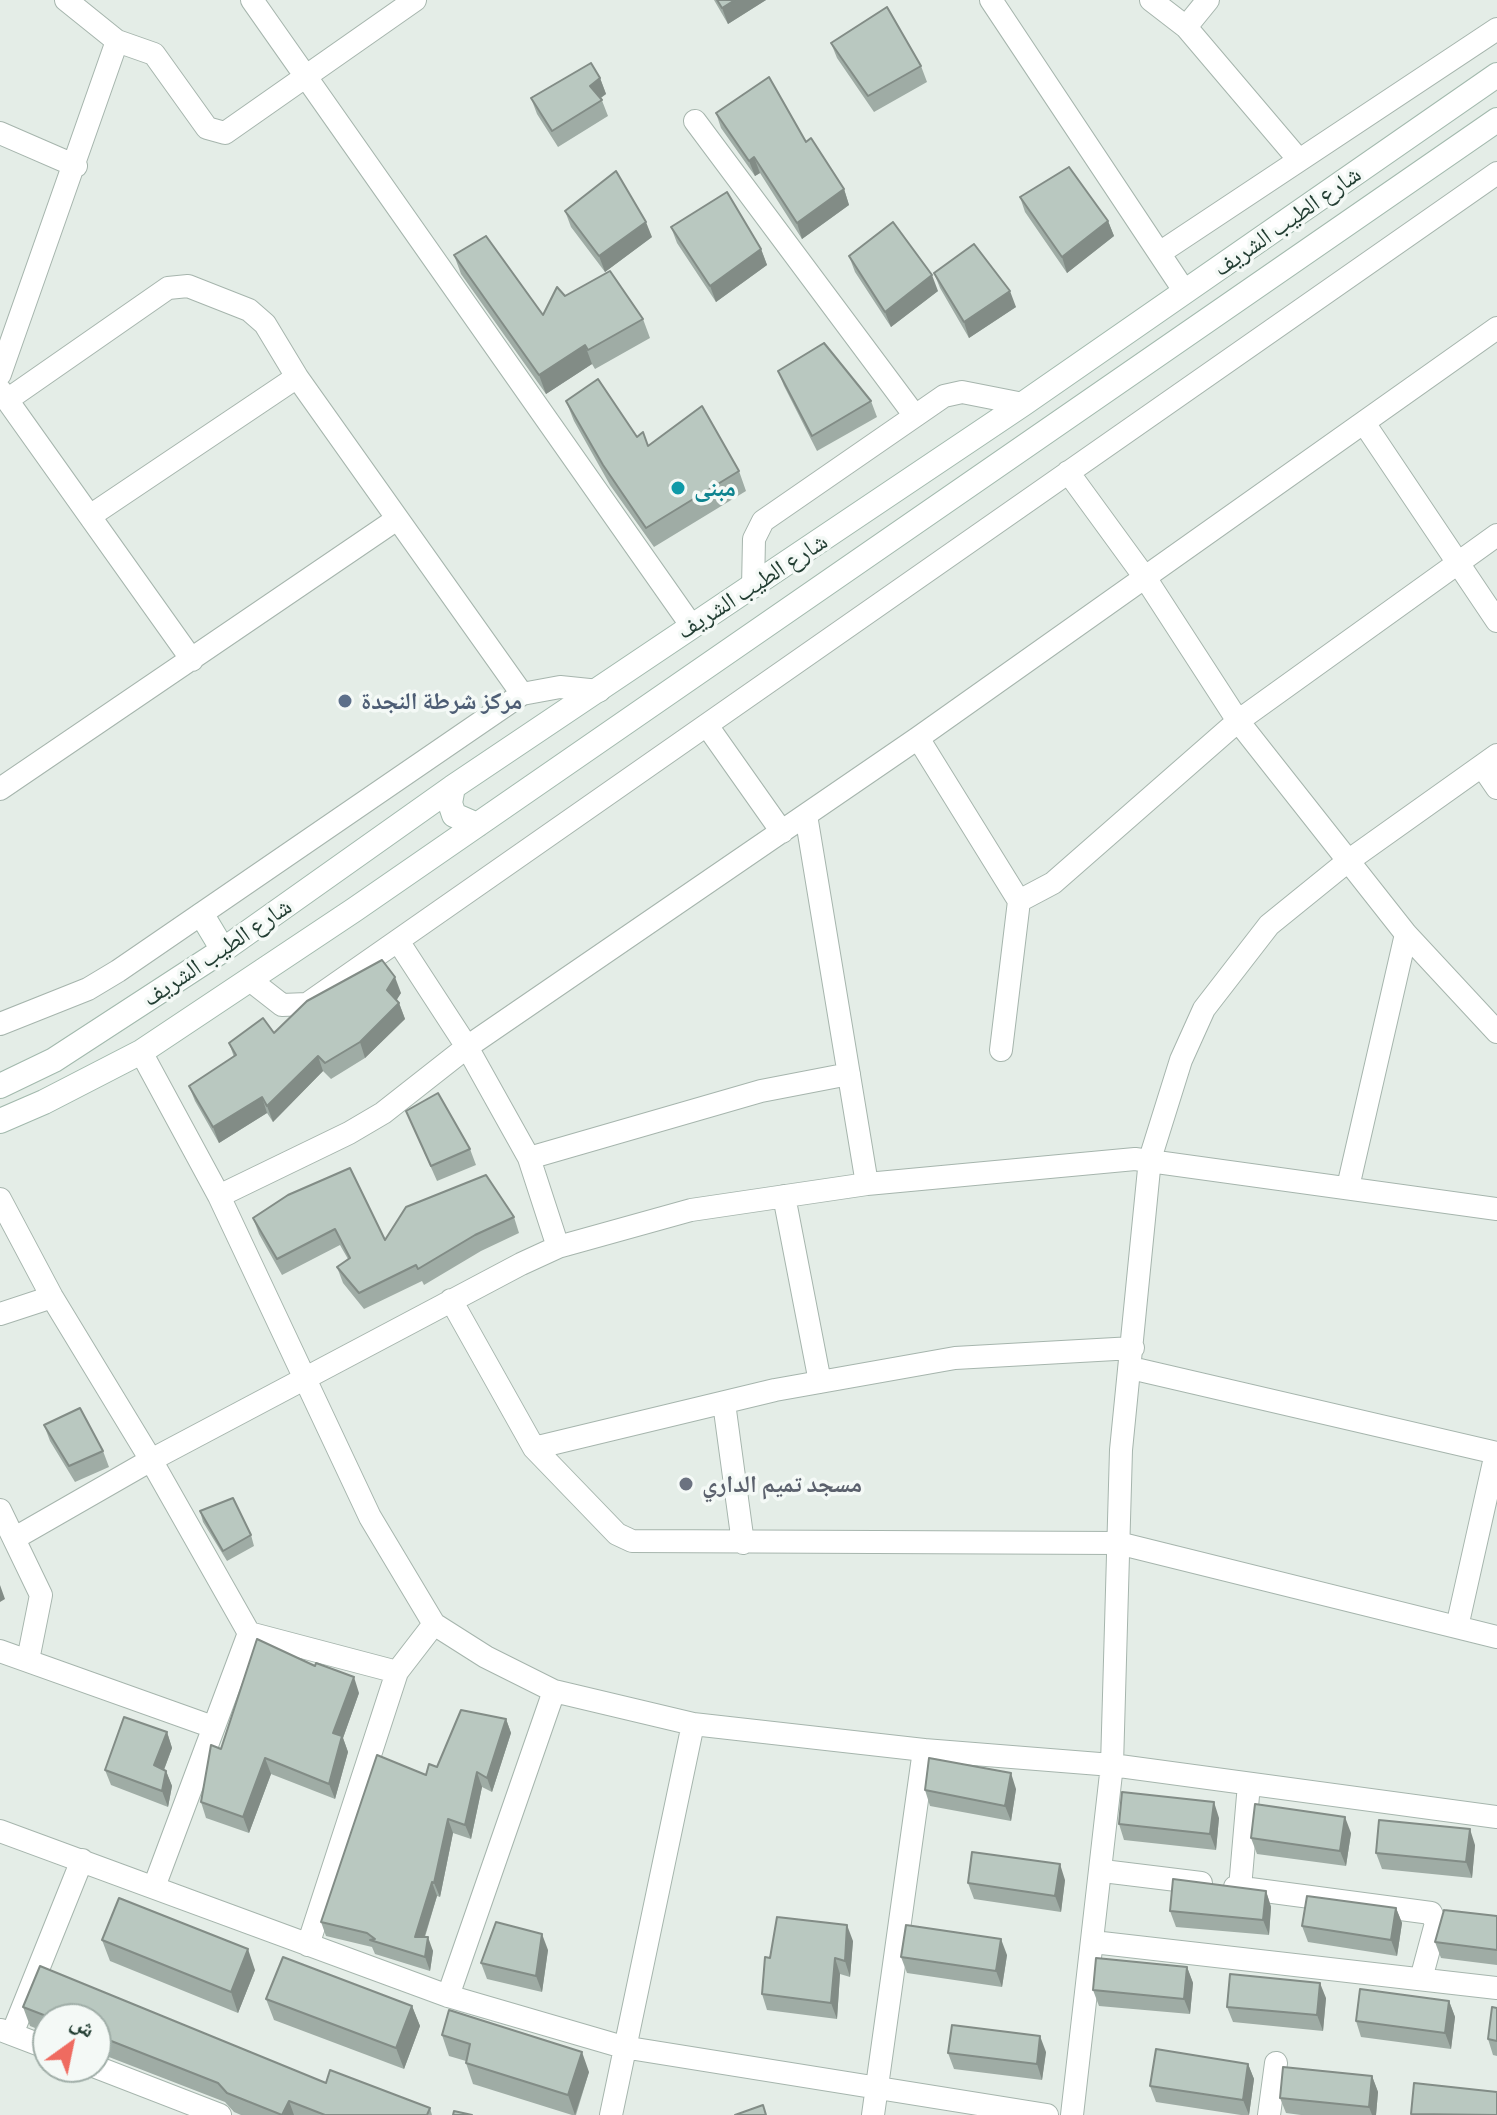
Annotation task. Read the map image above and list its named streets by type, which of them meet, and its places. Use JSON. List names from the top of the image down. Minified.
{"streets":{"main road":["شارع الطيب الشريف"]},"places":["مبنى","مركز شرطة النجدة","مسجد تميم الداري"],"north":"top right"}
